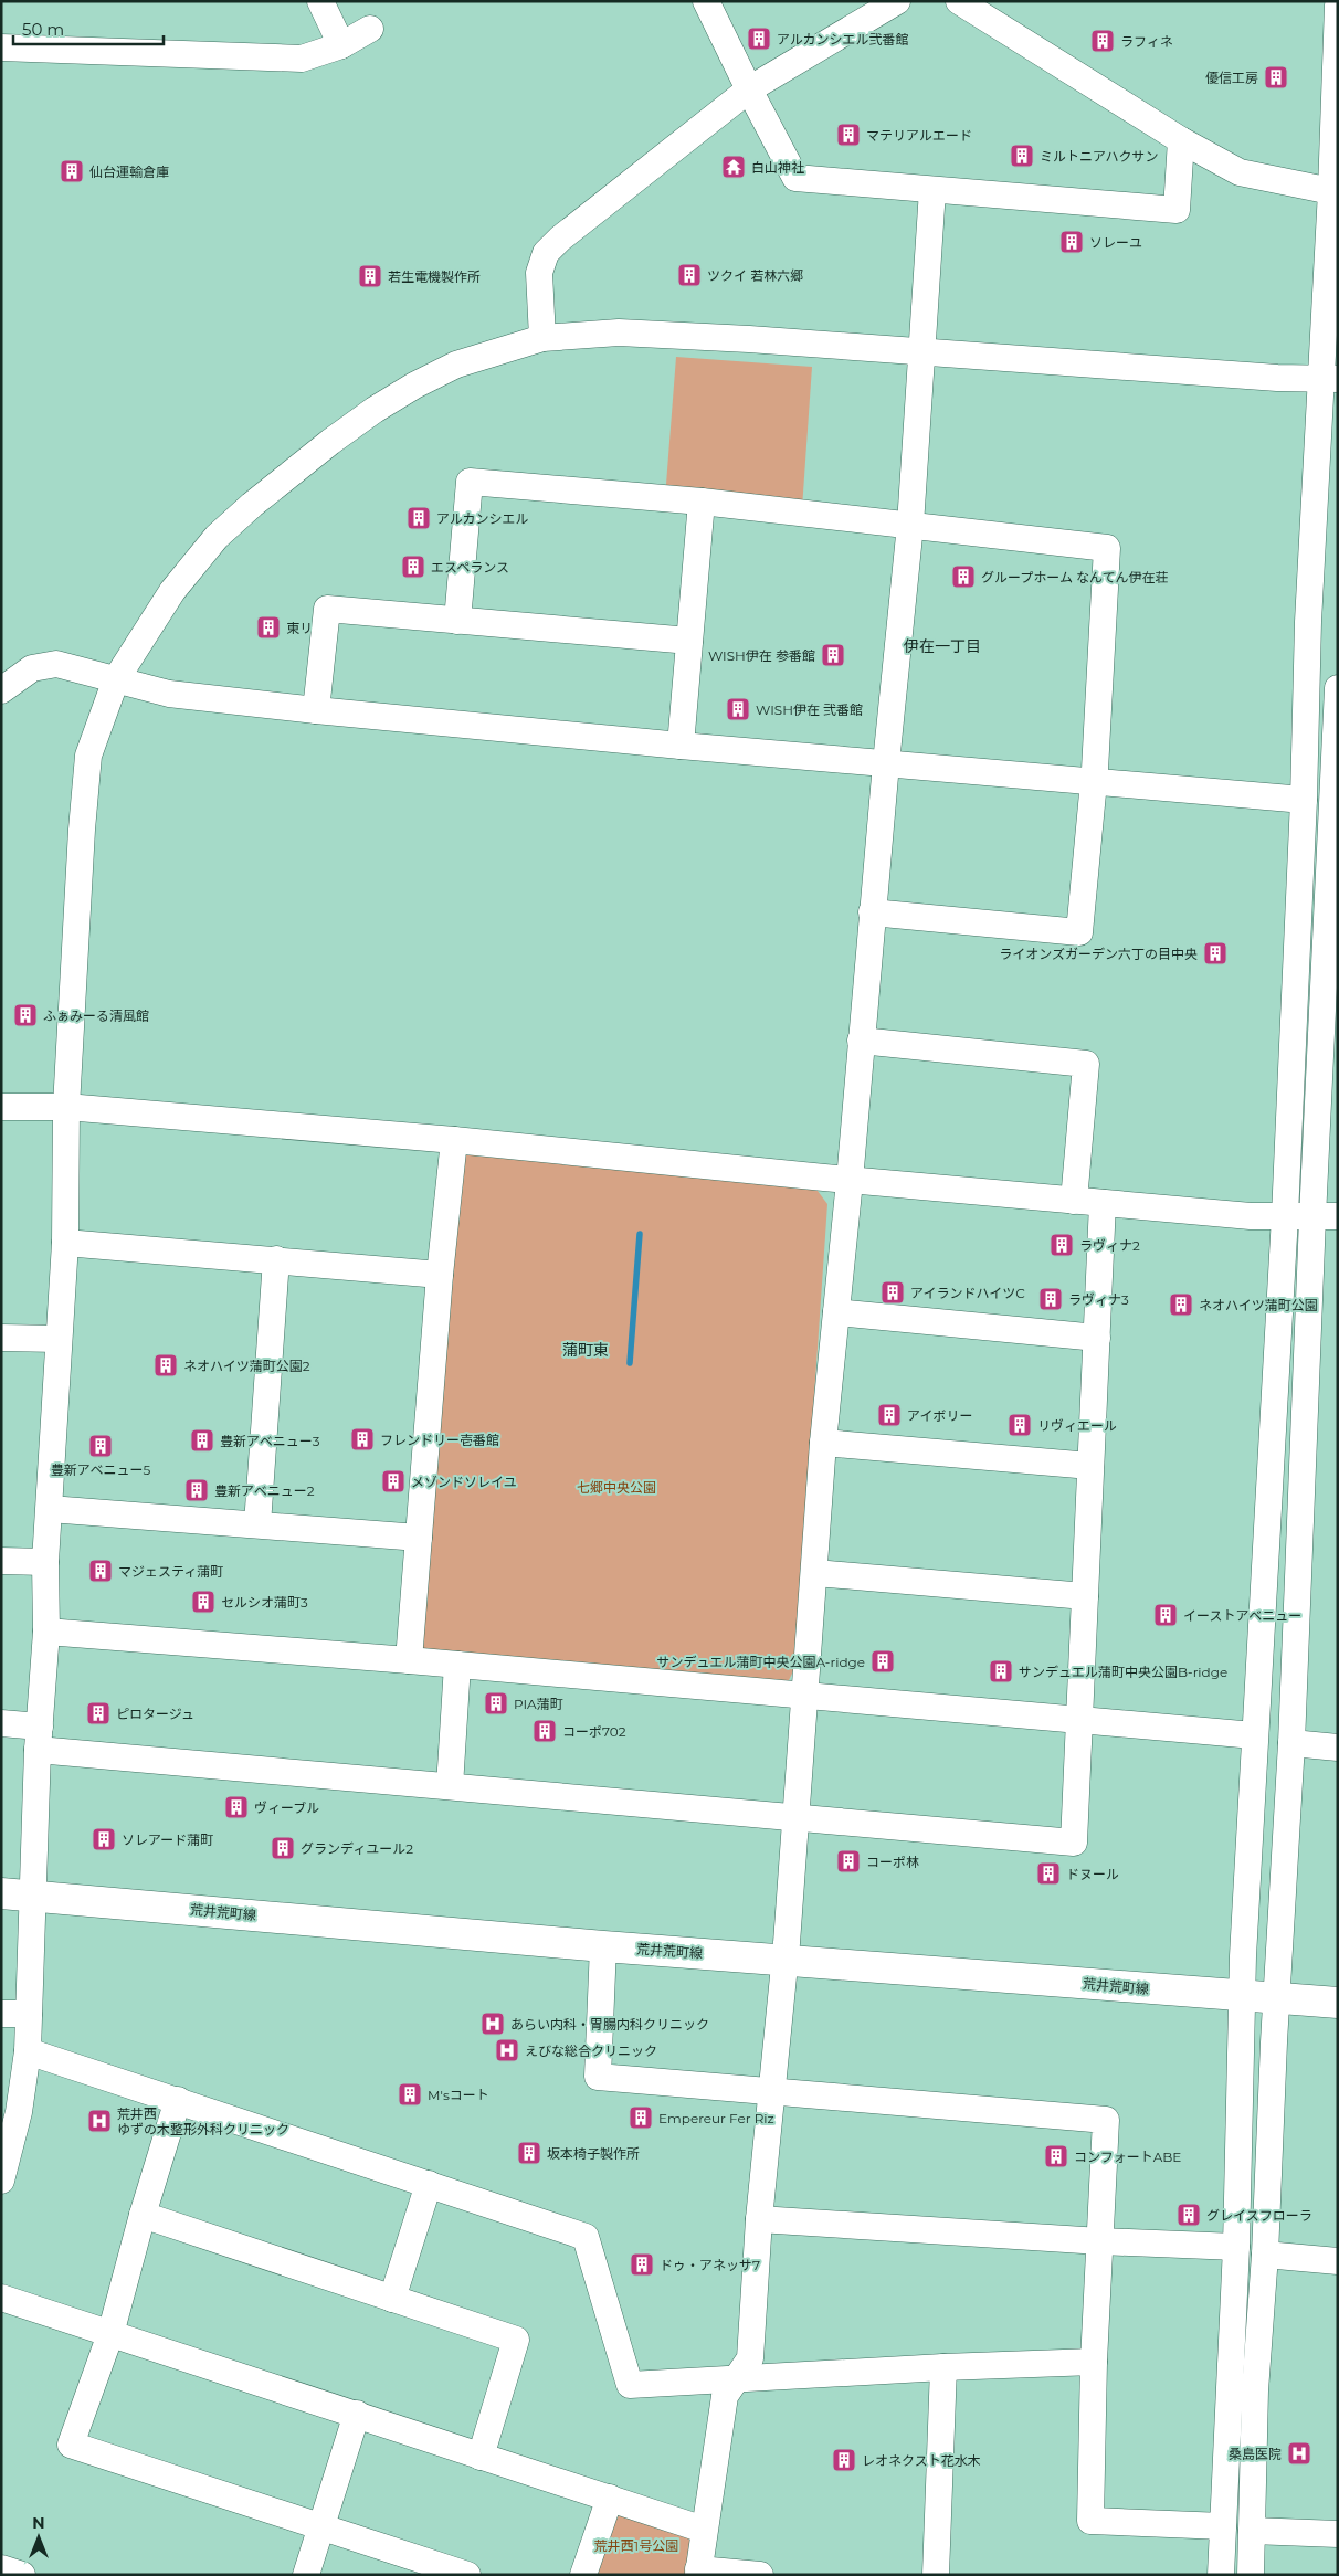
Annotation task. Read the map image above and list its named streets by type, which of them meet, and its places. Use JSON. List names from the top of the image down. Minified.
{"streets":{"main road":["荒井荒町線"]},"districts":["伊在一丁目","蒲町東"],"parks":["七郷中央公園","荒井西1号公園"],"places":{"building":["アルカンシエル弐番館","ラフィネ","優信工房","マテリアルエード","ミルトニアハクサン","仙台運輸倉庫","ソレーユ","ツクイ 若林六郷","若生電機製作所","アルカンシエル","エスペランス","グループホーム なんてん伊在荘","東リ","WISH伊在 参番館","WISH伊在 弐番館","ライオンズガーデン六丁の目中央","ふぁみーる清風館","ラヴィナ2","アイランドハイツC","ラヴィナ3","ネオハイツ蒲町公園","ネオハイツ蒲町公園2","アイボリー","リヴィエール","フレンドリー壱番館","豊新アベニュー3","豊新アベニュー5","メゾンドソレイユ","豊新アベニュー2","マジェスティ蒲町","セルシオ蒲町3","イーストアベニュー","サンデュエル蒲町中央公園A-ridge","サンデュエル蒲町中央公園B-ridge","PIA蒲町","ピロタージュ","コーポ702","ヴィーブル","ソレアード蒲町","グランディユール2","コーポ林","ドヌール","M'sコート","Empereur Fer Riz","坂本椅子製作所","コンフォートABE","グレイスフローラ","ドゥ・アネッサ7","レオネクスト花水木"],"temple":["白山神社"],"hospital":["あらい内科・胃腸内科クリニック","えびな総合クリニック","荒井西 ゆずの木整形外科クリニック","桑島医院"]},"scale_bar":"50 m","north":"top"}
